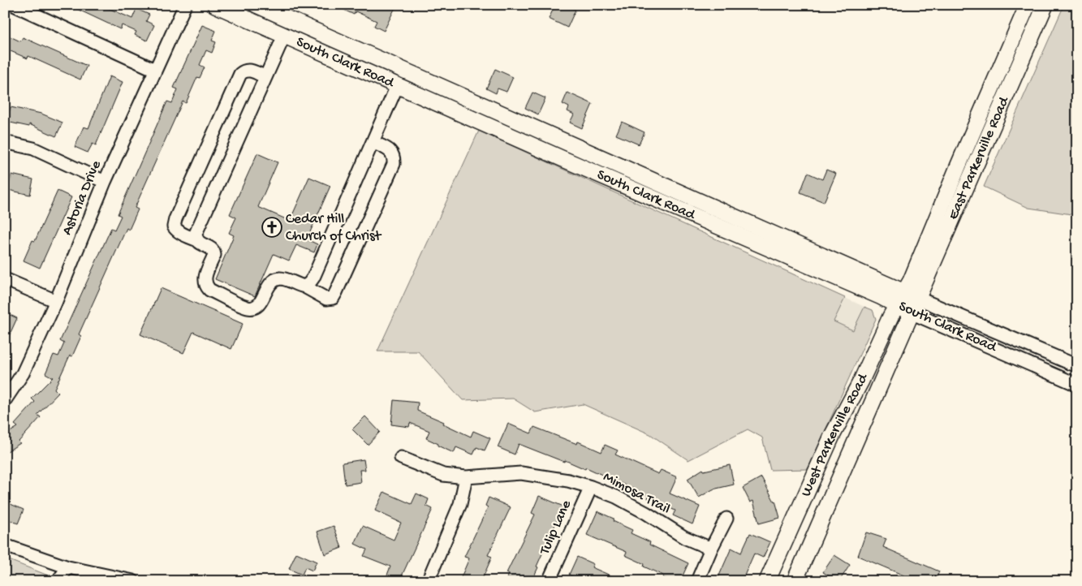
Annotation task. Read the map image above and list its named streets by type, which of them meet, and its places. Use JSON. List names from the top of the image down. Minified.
{"streets":{"main road":["South Clark Road","East Parkerville Road","West Parkerville Road"],"street":["Astoria Drive","Mimosa Trail","Tulip Lane"]},"crossings":[["South Clark Road","East Parkerville Road"],["South Clark Road","West Parkerville Road"],["East Parkerville Road","West Parkerville Road"],["Mimosa Trail","Tulip Lane"]],"places":{"church":["Cedar Hill Church of Christ"]}}
